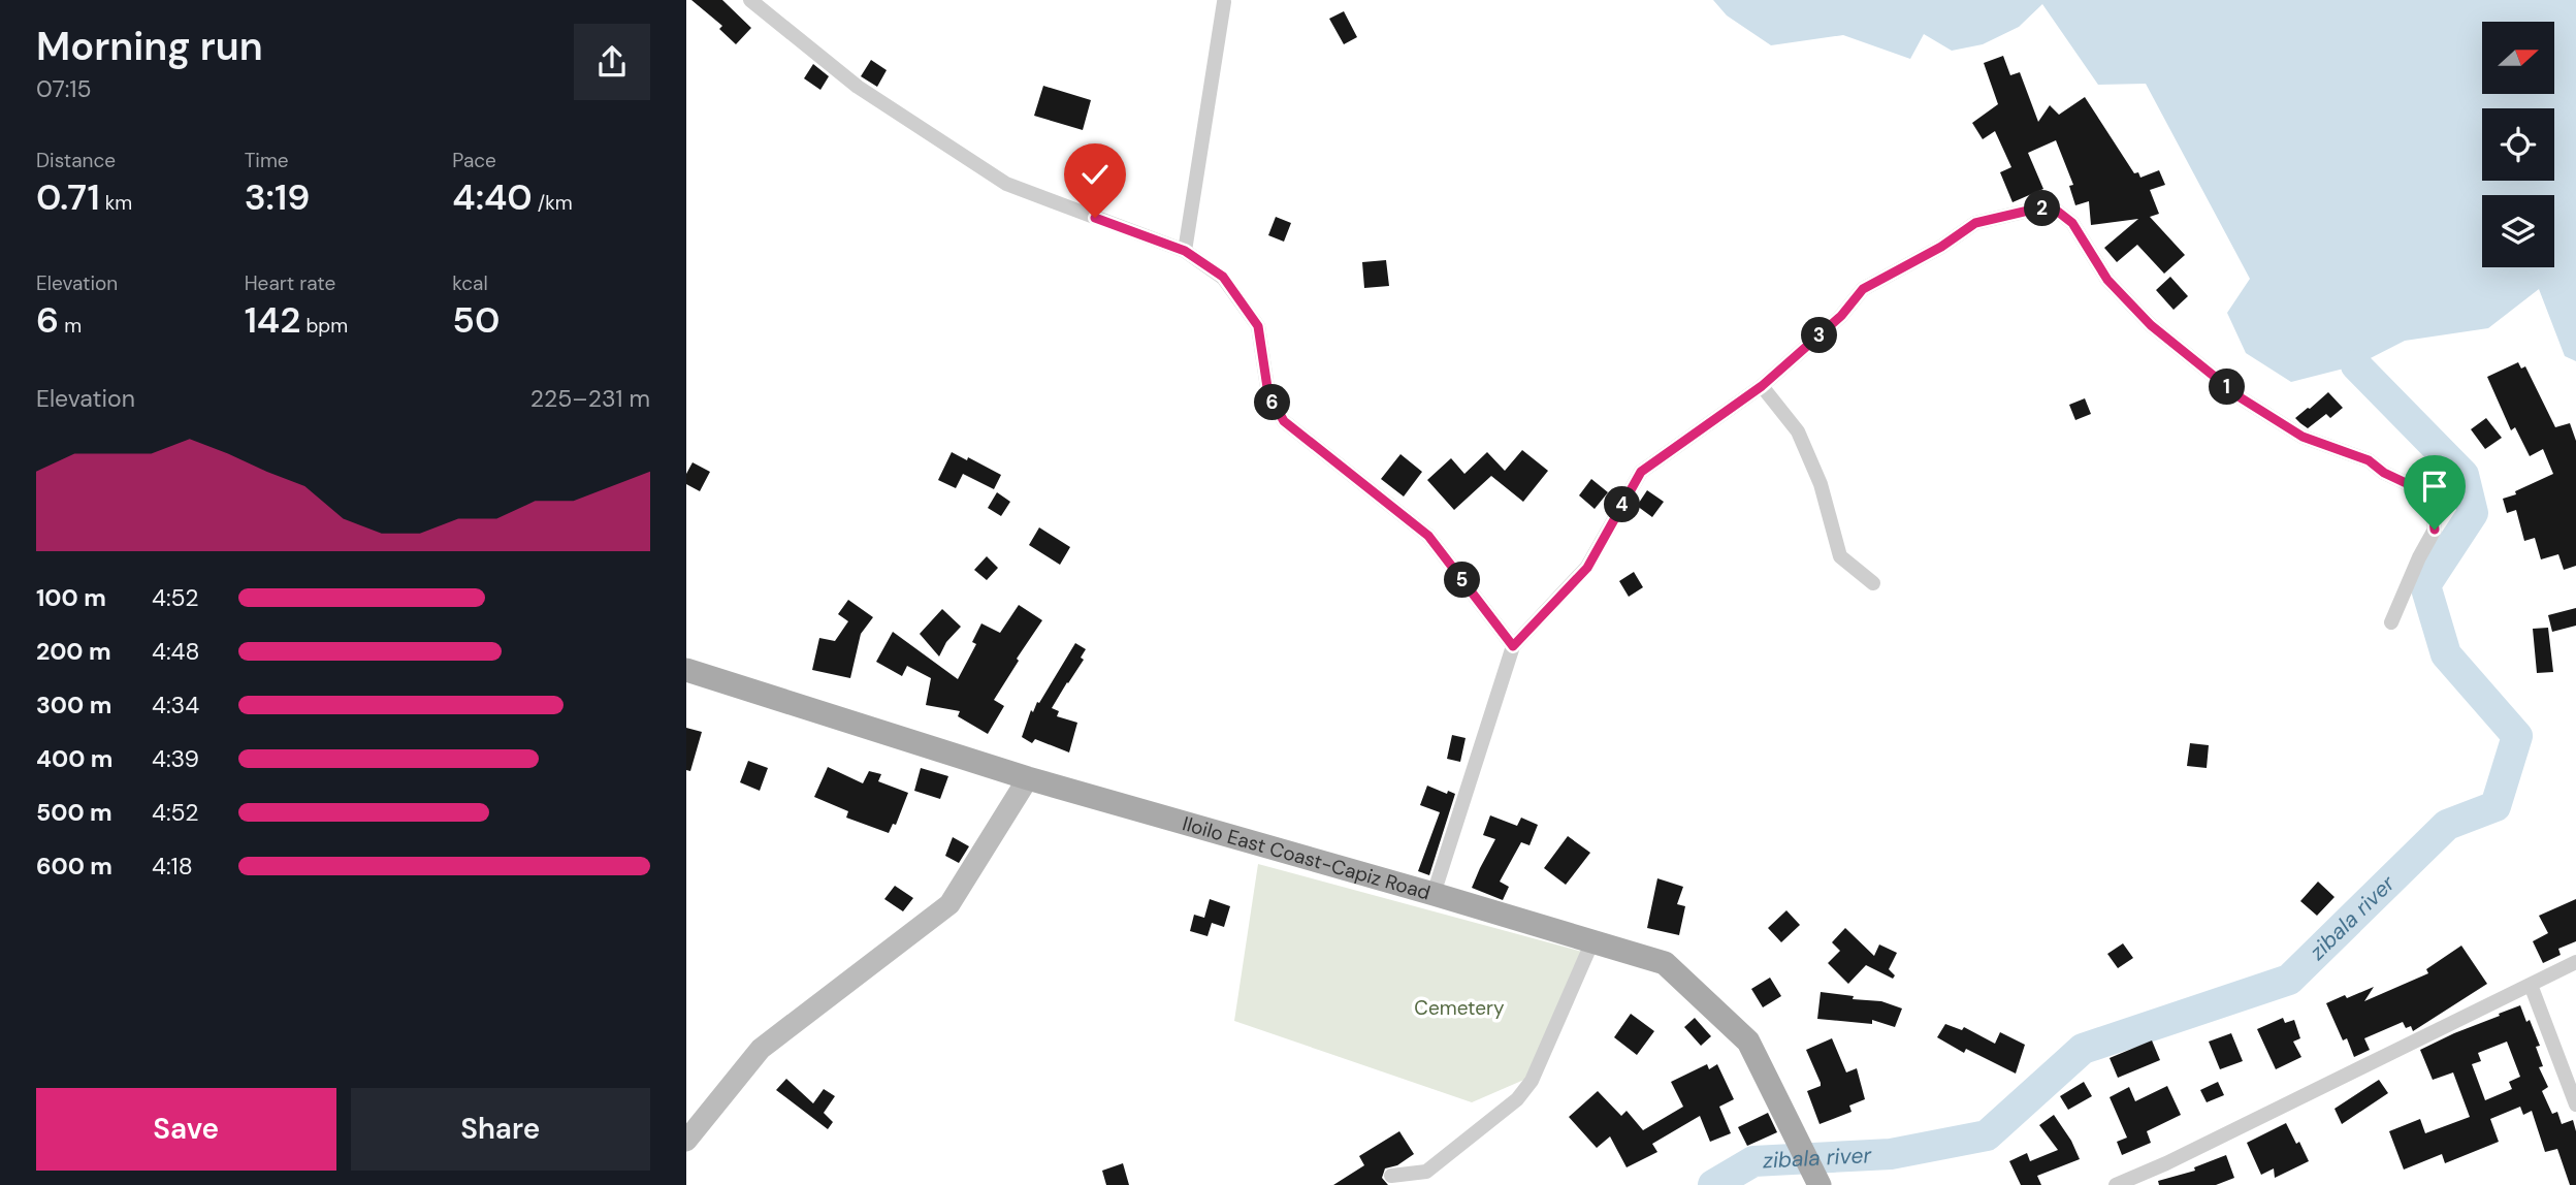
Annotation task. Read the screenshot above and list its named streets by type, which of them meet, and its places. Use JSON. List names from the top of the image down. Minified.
{"streets":{"main road":["Iloilo East Coast-Capiz Road"]},"water":["zibala river"],"parks":["Cemetery"],"north":"right","page":{"heading":["Morning run","07:15"],"stats":[["Distance","0.71 km"],["Time","3:19"],["Pace","4:40 /km"],["Elevation","6 m"],["Heart rate","142 bpm"],["kcal","50"]],"pins":["2","3","1","6","4","5"],"chart":["Elevation","225–231 m"],"list":[{"name":"100 m","note":"4:52"},{"name":"200 m","note":"4:48"},{"name":"300 m","note":"4:34"},{"name":"400 m","note":"4:39"},{"name":"500 m","note":"4:52"},{"name":"600 m","note":"4:18"}],"buttons":["Save","Share"]}}
